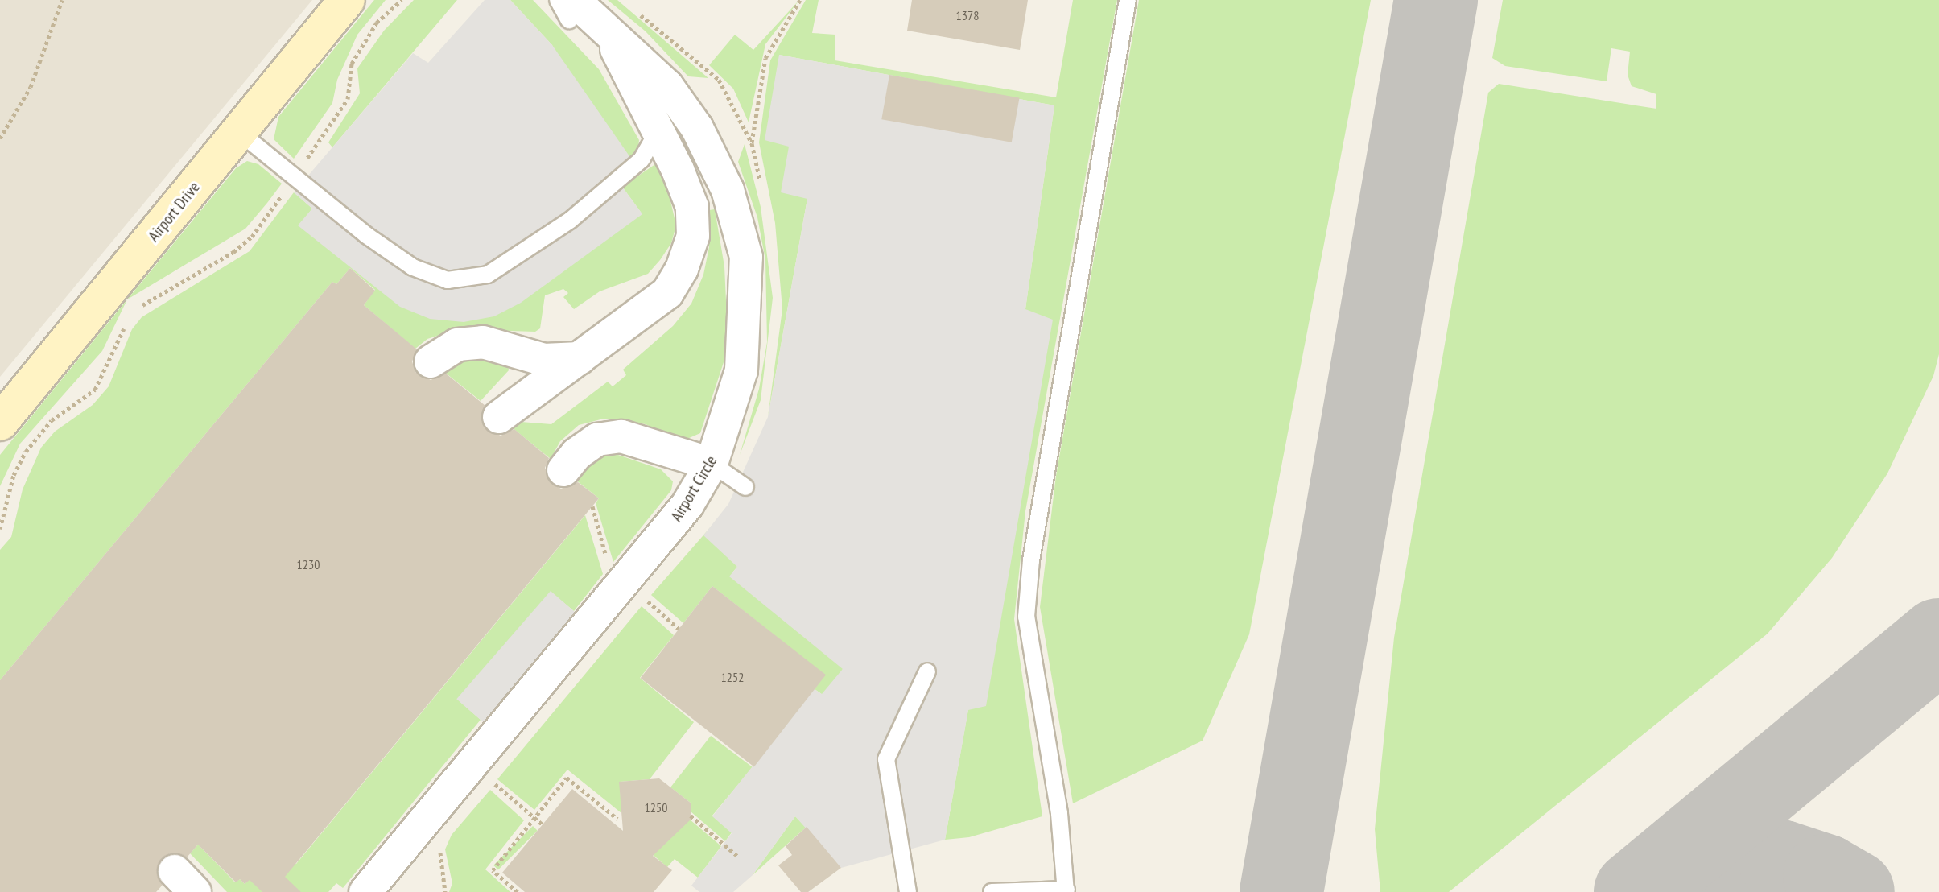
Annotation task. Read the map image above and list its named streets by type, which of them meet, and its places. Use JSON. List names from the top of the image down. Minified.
{"streets":{"main road":["Airport Drive"],"street":["Airport Circle"]},"house_numbers":["1378","1230","1252","1250"]}
